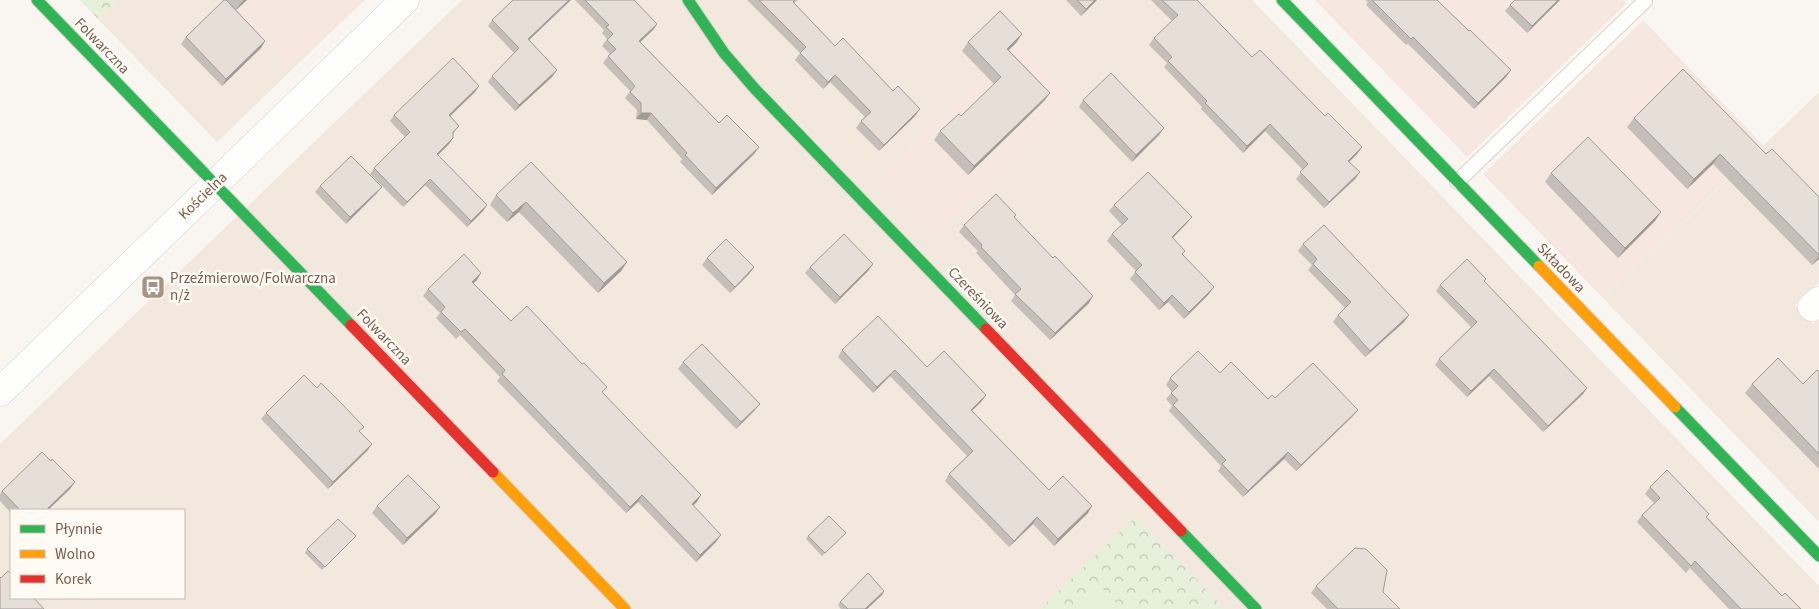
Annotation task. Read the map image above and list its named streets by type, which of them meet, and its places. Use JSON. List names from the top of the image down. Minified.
{"streets":{"street":["Folwarczna","Kościelna","Składowa","Czereśniowa"]},"crossings":[["Folwarczna","Kościelna"]],"places":{"bus stop":["Przeźmierowo/Folwarczna n/ż"]},"legend":["Płynnie","Wolno","Korek"]}
